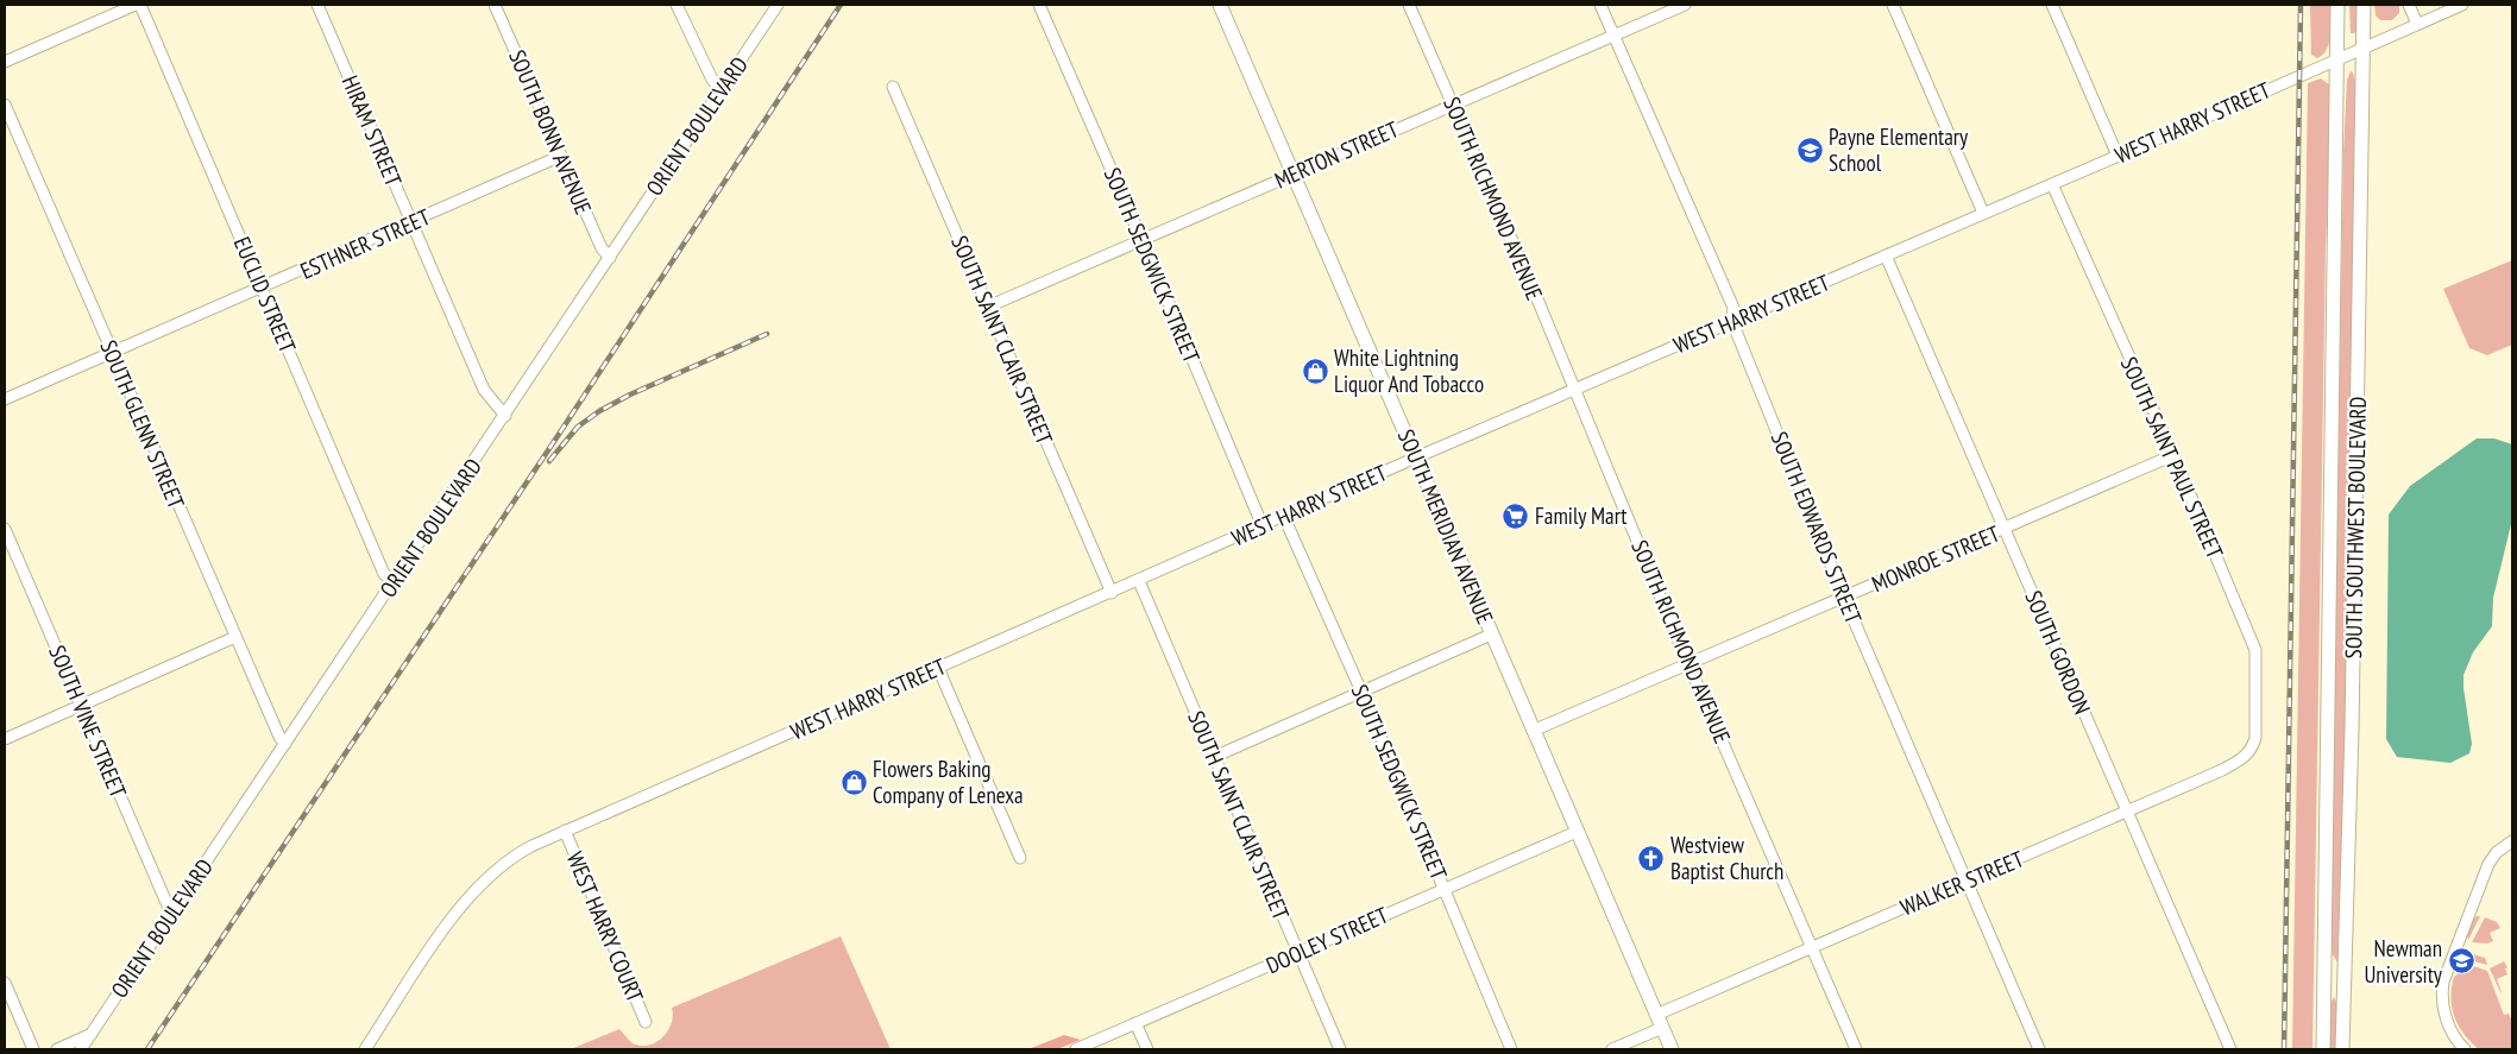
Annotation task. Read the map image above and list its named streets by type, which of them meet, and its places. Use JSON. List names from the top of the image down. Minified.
{"streets":{"main road":["SOUTH MERIDIAN AVENUE","SOUTH SOUTHWEST BOULEVARD"],"street":["WEST HARRY STREET","ORIENT BOULEVARD","HIRAM STREET","SOUTH BONN AVENUE","MERTON STREET","SOUTH RICHMOND AVENUE","ESTHNER STREET","SOUTH SEDGWICK STREET","EUCLID STREET","SOUTH SAINT CLAIR STREET","SOUTH GLENN STREET","SOUTH SAINT PAUL STREET","SOUTH EDWARDS STREET","MONROE STREET","SOUTH GORDON","SOUTH VINE STREET","WALKER STREET","WEST HARRY COURT","DOOLEY STREET"]},"crossings":[["WEST HARRY STREET","SOUTH RICHMOND AVENUE"],["WEST HARRY STREET","SOUTH SEDGWICK STREET"],["WEST HARRY STREET","SOUTH SAINT CLAIR STREET"],["WEST HARRY STREET","SOUTH SAINT PAUL STREET"],["WEST HARRY STREET","SOUTH MERIDIAN AVENUE"],["WEST HARRY STREET","SOUTH EDWARDS STREET"],["WEST HARRY STREET","SOUTH SOUTHWEST BOULEVARD"],["WEST HARRY STREET","SOUTH GORDON"],["WEST HARRY STREET","WEST HARRY COURT"],["ORIENT BOULEVARD","HIRAM STREET"],["ORIENT BOULEVARD","SOUTH BONN AVENUE"],["ORIENT BOULEVARD","EUCLID STREET"],["ORIENT BOULEVARD","SOUTH GLENN STREET"],["ORIENT BOULEVARD","SOUTH VINE STREET"],["HIRAM STREET","ESTHNER STREET"],["SOUTH BONN AVENUE","ESTHNER STREET"],["MERTON STREET","SOUTH RICHMOND AVENUE"],["MERTON STREET","SOUTH SEDGWICK STREET"],["MERTON STREET","SOUTH SAINT CLAIR STREET"],["MERTON STREET","SOUTH MERIDIAN AVENUE"],["MERTON STREET","SOUTH EDWARDS STREET"],["SOUTH RICHMOND AVENUE","MONROE STREET"],["SOUTH RICHMOND AVENUE","WALKER STREET"],["ESTHNER STREET","EUCLID STREET"],["ESTHNER STREET","SOUTH GLENN STREET"],["SOUTH SEDGWICK STREET","DOOLEY STREET"],["SOUTH SAINT CLAIR STREET","DOOLEY STREET"],["SOUTH SAINT PAUL STREET","MONROE STREET"],["SOUTH SAINT PAUL STREET","WALKER STREET"],["SOUTH MERIDIAN AVENUE","MONROE STREET"],["SOUTH MERIDIAN AVENUE","WALKER STREET"],["SOUTH MERIDIAN AVENUE","DOOLEY STREET"],["SOUTH EDWARDS STREET","MONROE STREET"],["SOUTH EDWARDS STREET","WALKER STREET"],["MONROE STREET","SOUTH GORDON"],["SOUTH GORDON","WALKER STREET"]],"places":{"school or university":["Payne Elementary School","Newman University"],"shop":["White Lightning Liquor And Tobacco","Flowers Baking Company of Lenexa"],"supermarket":["Family Mart"],"church":["Westview Baptist Church"]}}
